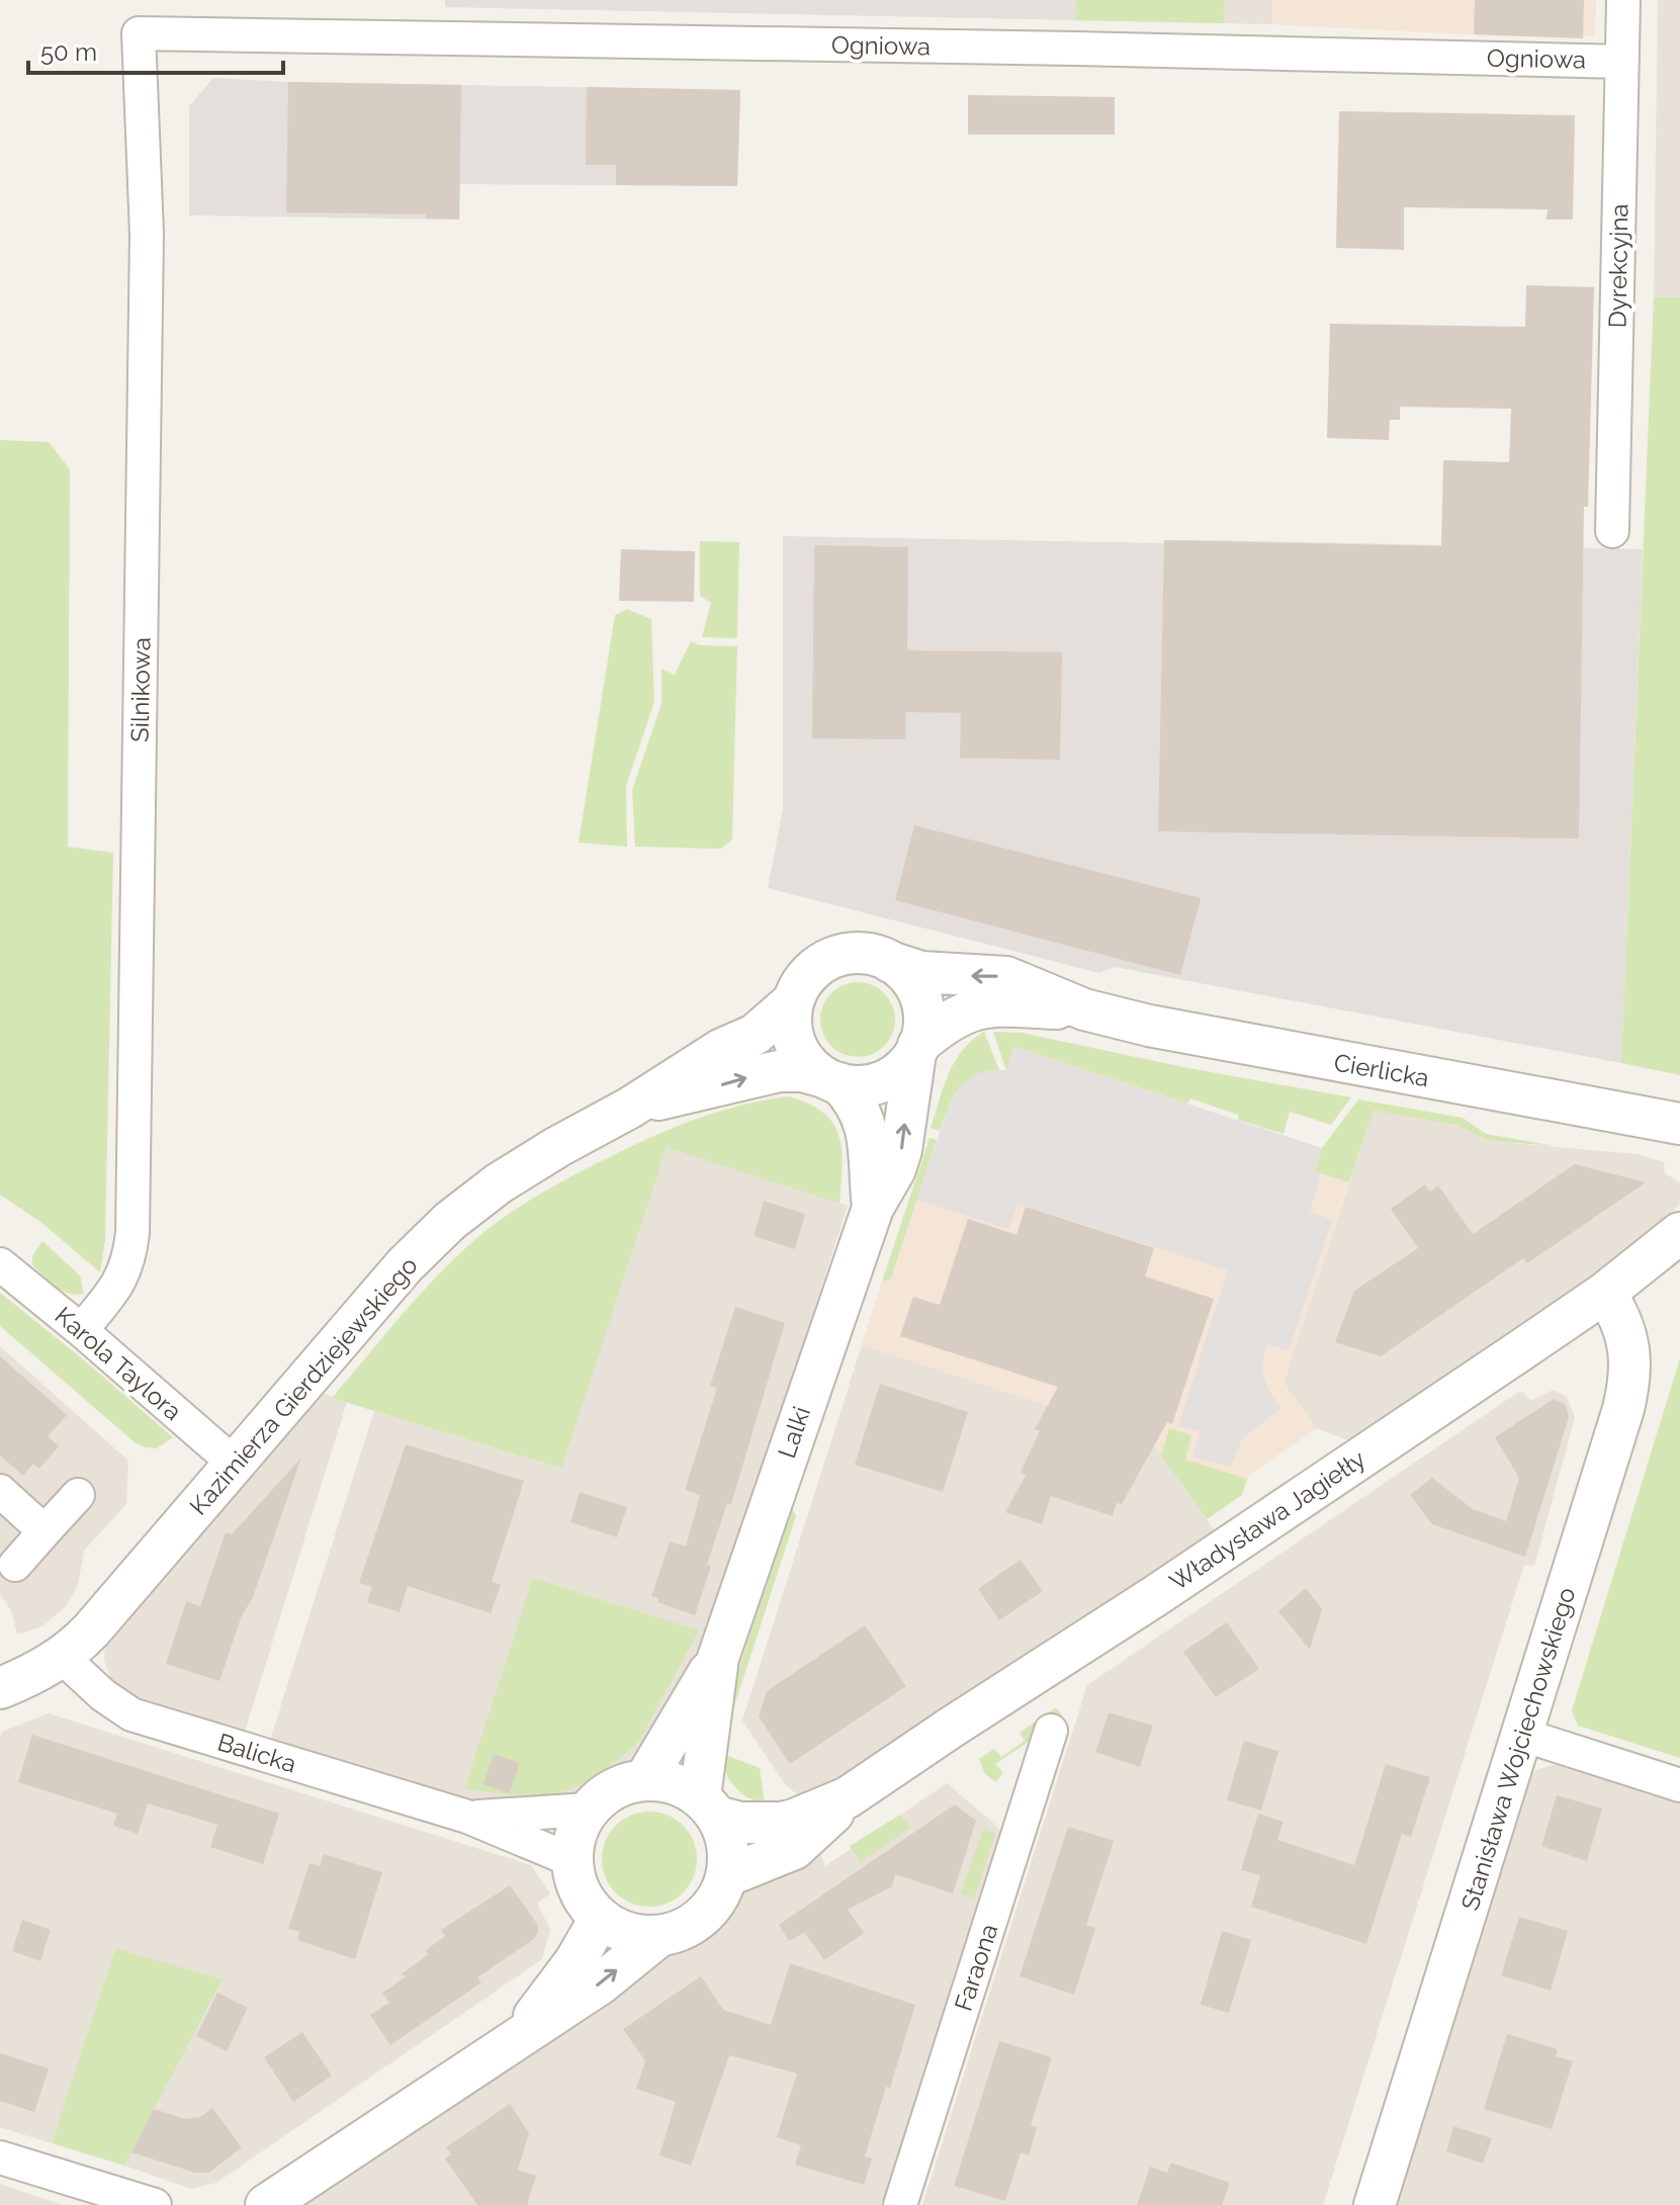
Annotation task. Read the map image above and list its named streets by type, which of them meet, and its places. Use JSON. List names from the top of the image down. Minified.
{"streets":{"street":["Ogniowa","Dyrekcyjna","Silnikowa","Cierlicka","Karola Taylora","Kazimierza Gierdziejewskiego","Lalki","Władysława Jagiełły","Stanisława Wojciechowskiego","Balicka","Faraona"]},"crossings":[["Ogniowa","Dyrekcyjna"],["Ogniowa","Silnikowa"],["Silnikowa","Karola Taylora"],["Cierlicka","Kazimierza Gierdziejewskiego"],["Cierlicka","Lalki"],["Karola Taylora","Kazimierza Gierdziejewskiego"],["Kazimierza Gierdziejewskiego","Lalki"],["Kazimierza Gierdziejewskiego","Balicka"],["Lalki","Władysława Jagiełły"],["Lalki","Balicka"],["Władysława Jagiełły","Stanisława Wojciechowskiego"],["Władysława Jagiełły","Balicka"]],"scale_bar":"50 m"}
